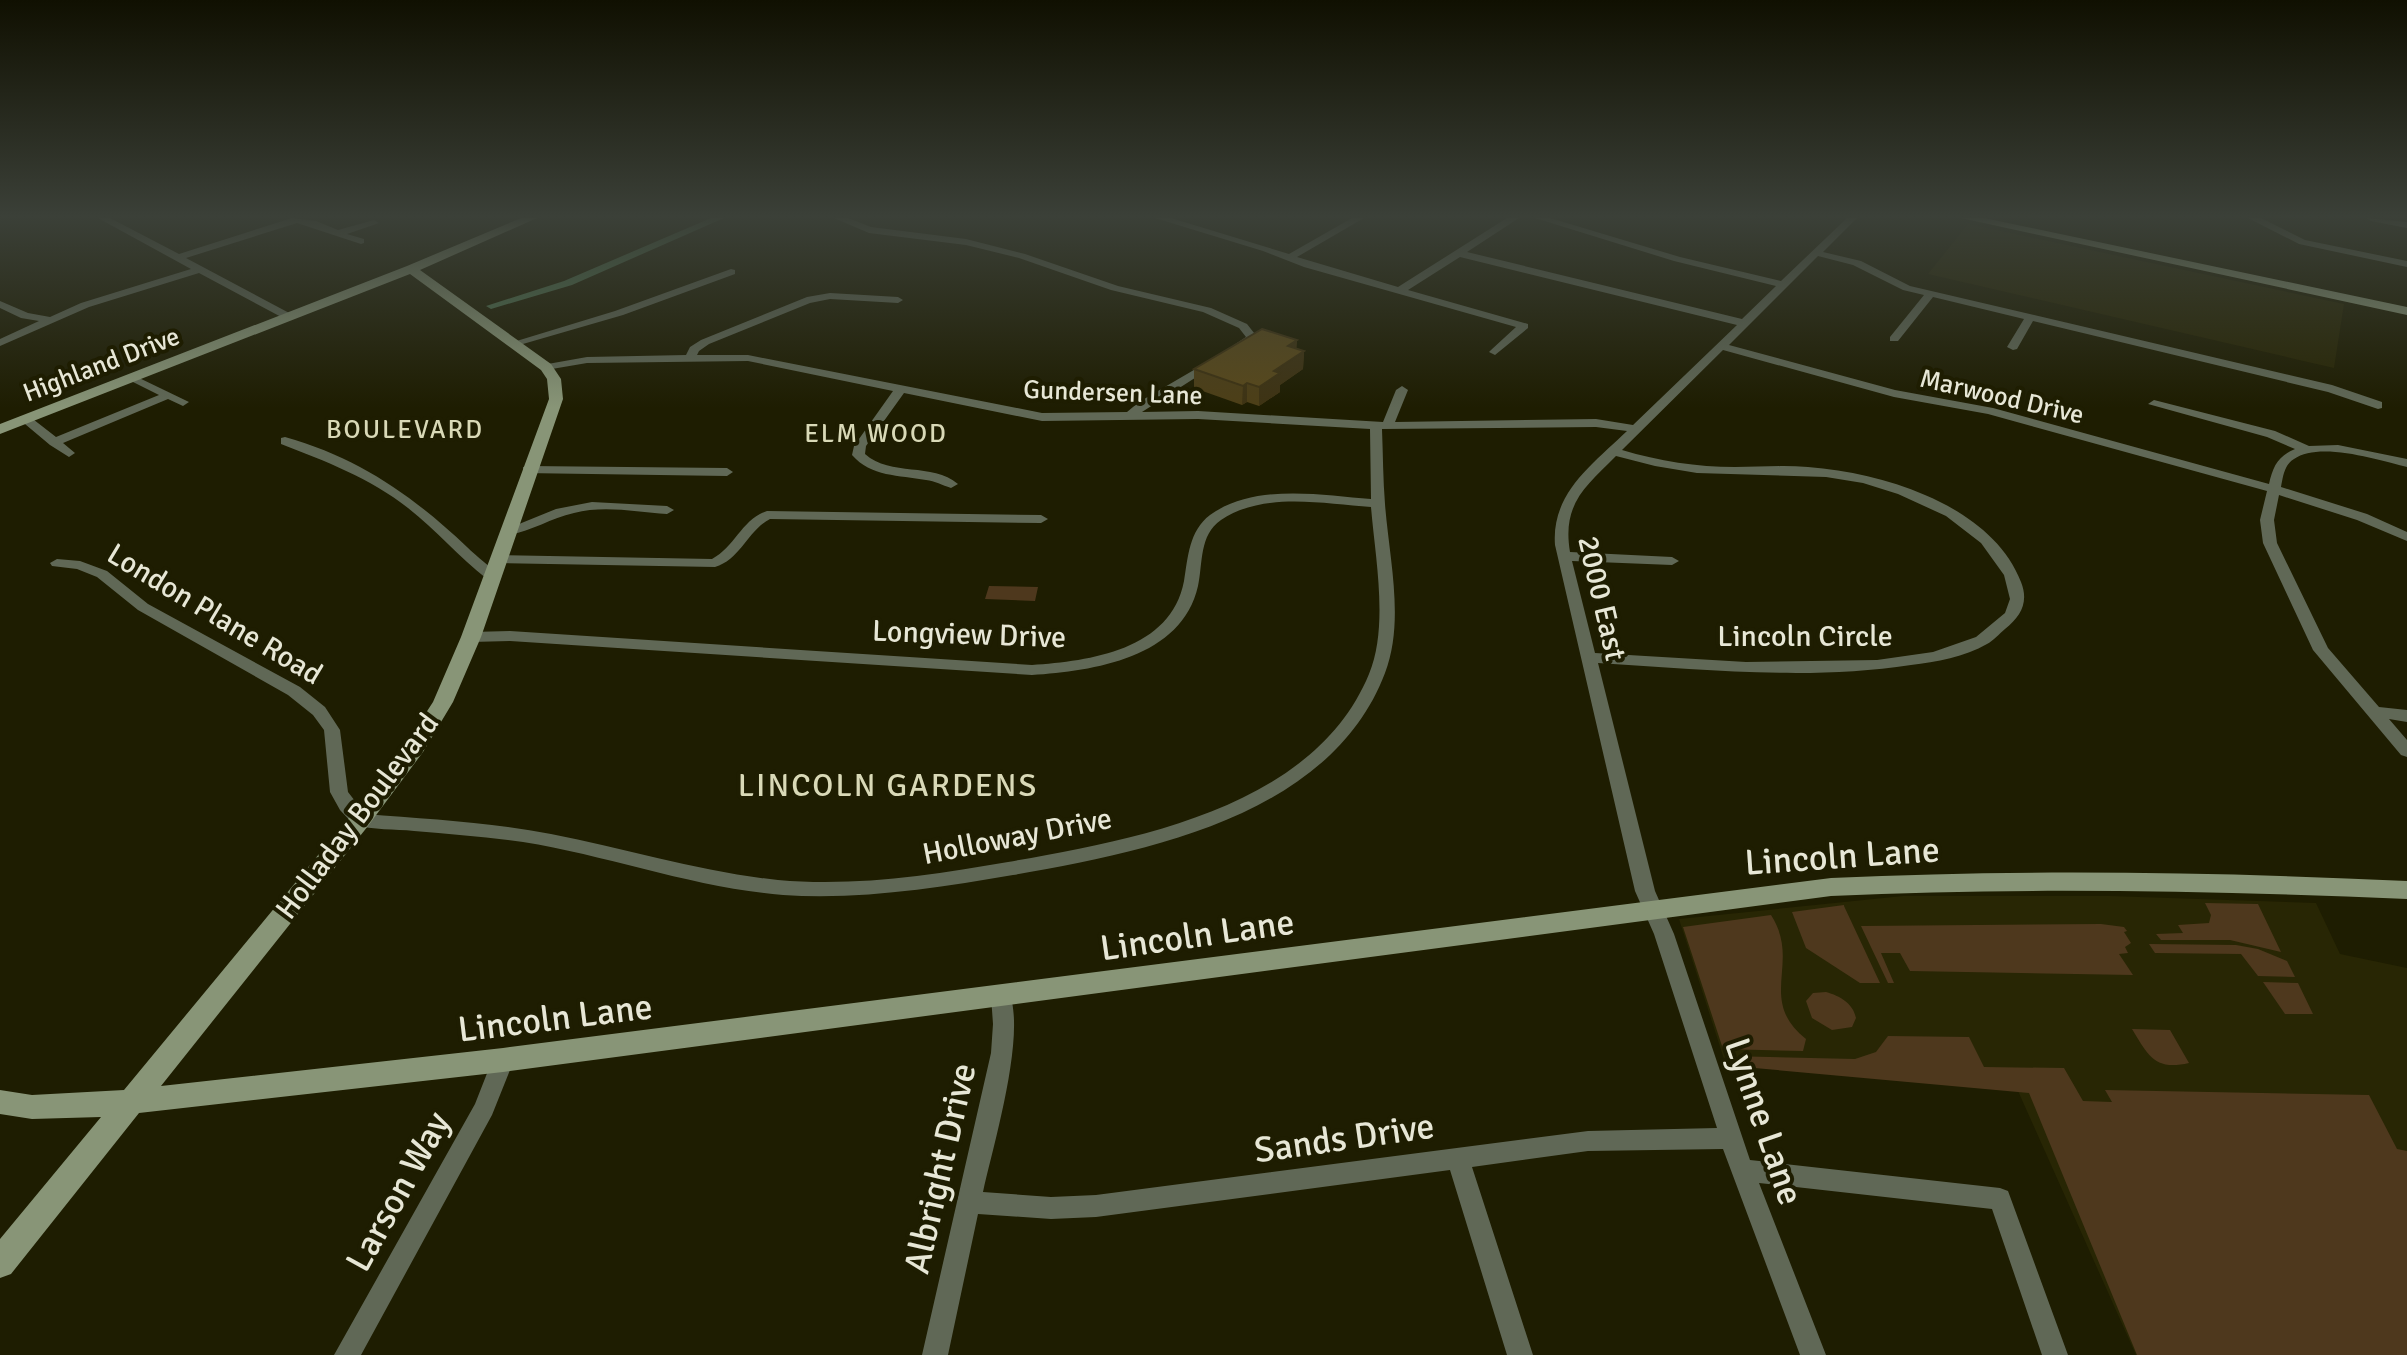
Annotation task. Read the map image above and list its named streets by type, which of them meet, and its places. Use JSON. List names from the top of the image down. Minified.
{"streets":{"street":["Highland Drive","Gundersen Lane","Marwood Drive","2000 East","London Plane Road","Longview Drive","Lincoln Circle","Holladay Boulevard","Holloway Drive","Lincoln Lane","Lynne Lane","Sands Drive","Albright Drive","Larson Way"]},"crossings":[["Gundersen Lane","2000 East"],["Gundersen Lane","Holladay Boulevard"],["Gundersen Lane","Holloway Drive"],["Marwood Drive","2000 East"],["2000 East","Lincoln Circle"],["2000 East","Lincoln Lane"],["2000 East","Lynne Lane"],["London Plane Road","Holladay Boulevard"],["London Plane Road","Holloway Drive"],["Longview Drive","Holladay Boulevard"],["Longview Drive","Holloway Drive"],["Holladay Boulevard","Holloway Drive"],["Holladay Boulevard","Lincoln Lane"],["Lincoln Lane","Lynne Lane"],["Lincoln Lane","Albright Drive"],["Lincoln Lane","Larson Way"],["Lynne Lane","Sands Drive"],["Sands Drive","Albright Drive"]],"districts":["BOULEVARD","ELM WOOD","LINCOLN GARDENS"]}
